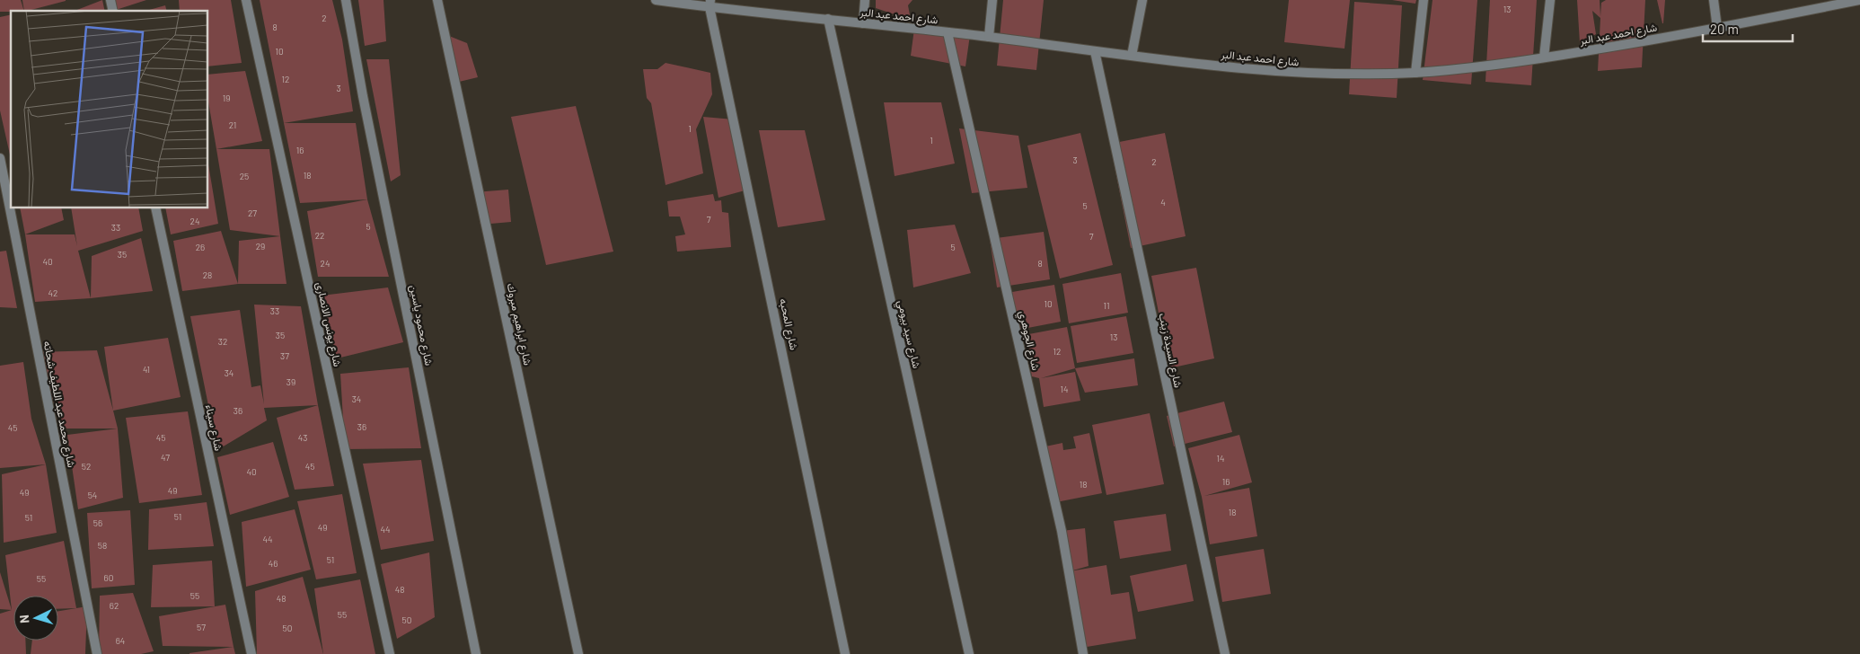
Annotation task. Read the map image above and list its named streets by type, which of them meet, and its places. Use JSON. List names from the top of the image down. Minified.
{"streets":{"street":["شارع احمد عبد البر","شارع يونس الانصارى","شارع ابراهيم مبروك","شارع المحبه","شارع محمود ياسين","شارع سيد بيومي","شارع الجوهري","شارع السيدة زينب","شارع محمد عبد اللطيف شحاته","شارع سيناء"]},"crossings":[["شارع احمد عبد البر","شارع المحبه"],["شارع احمد عبد البر","شارع سيد بيومي"],["شارع احمد عبد البر","شارع الجوهري"],["شارع احمد عبد البر","شارع السيدة زينب"]],"house_numbers":["13","2","8","10","12","3","19","21","1","1","16","3","2","18","25","4","5","27","7","24","5","33","22","7","29","26","5","35","40","24","8","28","42","10","11","33","35","13","32","12","37","41","34","39","14","34","36","36","45","45","43","47","14","52","45","40","16","18","49","49","54","18","51","51","56","49","44","44","58","51","46","60","55","48","55","48","62","55","50","57","50","64"],"scale_bar":"20 m","north":"left"}
